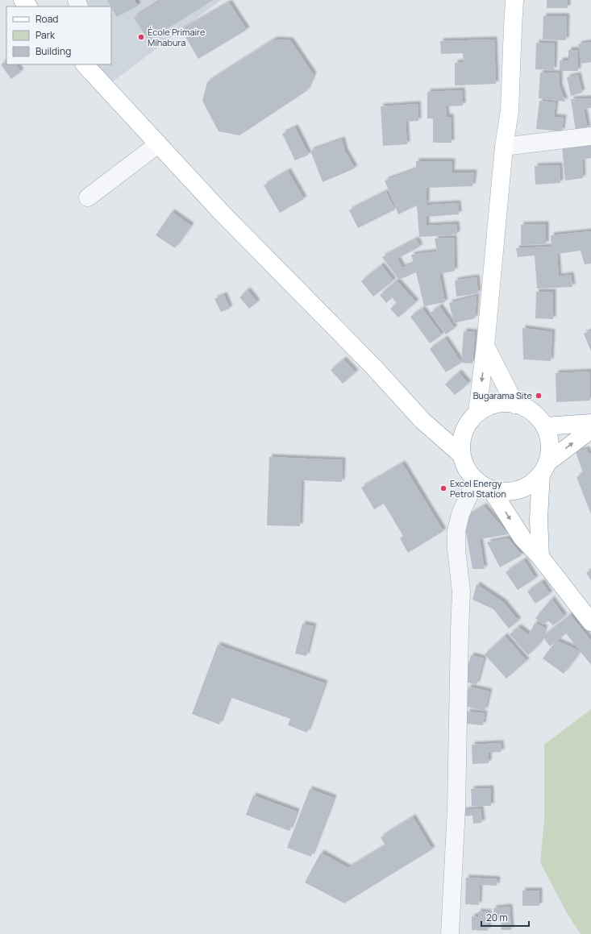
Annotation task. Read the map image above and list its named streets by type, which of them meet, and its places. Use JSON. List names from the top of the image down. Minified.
{"places":["École Primaire Mihabura","Bugarama Site","Excel Energy Petrol Station"],"legend":["Road","Park","Building"],"scale_bar":"20 m"}
